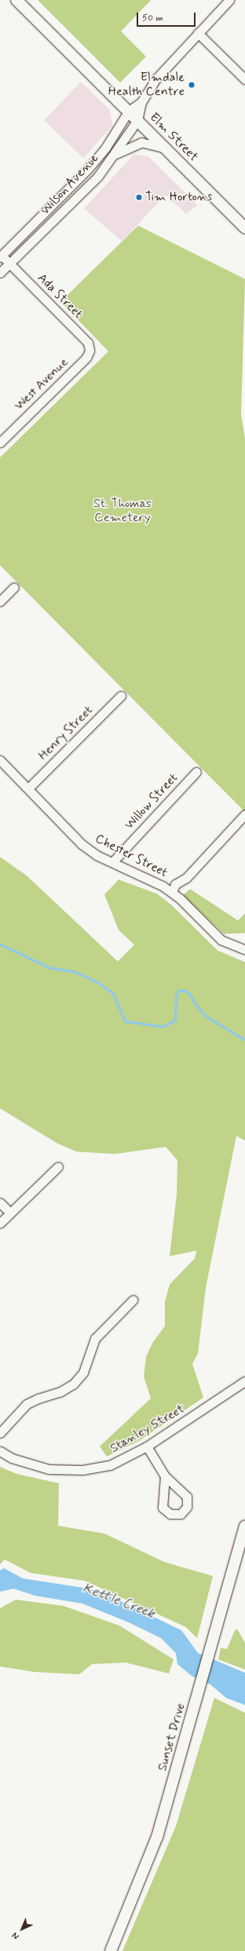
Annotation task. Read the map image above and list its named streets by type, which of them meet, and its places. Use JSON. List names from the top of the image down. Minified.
{"streets":{"main road":["Elm Street","Sunset Drive"],"street":["Wilson Avenue","Ada Street","West Avenue","Henry Street","Willow Street","Chester Street","Stanley Street"]},"crossings":[["Elm Street","Wilson Avenue"],["Wilson Avenue","Ada Street"],["Ada Street","West Avenue"],["Henry Street","Chester Street"],["Willow Street","Chester Street"]],"water":["Kettle Creek"],"parks":["St. Thomas Cemetery"],"places":["Elmdale Health Centre","Tim Hortons"],"scale_bar":"50 m","north":"bottom left"}
